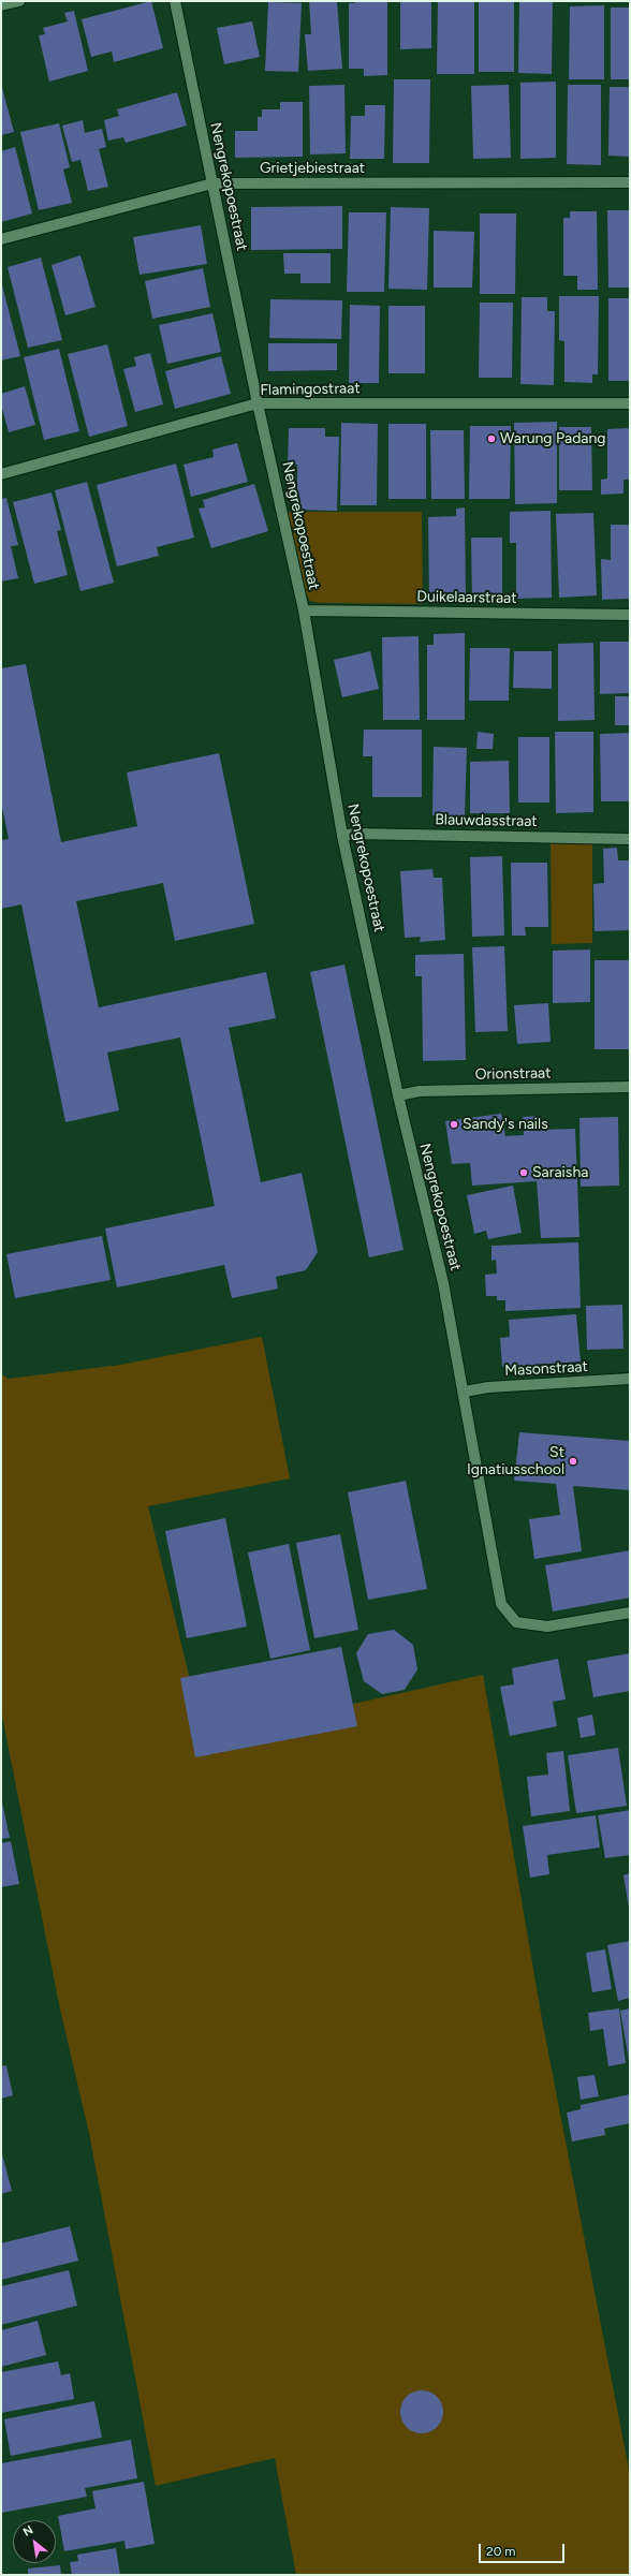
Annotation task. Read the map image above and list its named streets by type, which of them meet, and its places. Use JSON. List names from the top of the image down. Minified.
{"streets":{"street":["Grietjebiestraat","Nengrekopoestraat","Flamingostraat","Duikelaarstraat","Blauwdasstraat","Orionstraat","Masonstraat"]},"crossings":[["Grietjebiestraat","Nengrekopoestraat"],["Nengrekopoestraat","Flamingostraat"],["Nengrekopoestraat","Duikelaarstraat"],["Nengrekopoestraat","Blauwdasstraat"],["Nengrekopoestraat","Orionstraat"],["Nengrekopoestraat","Masonstraat"]],"places":["Warung Padang","Sandy's nails","Saraisha","St Ignatiusschool"],"scale_bar":"20 m","north":"top left"}
